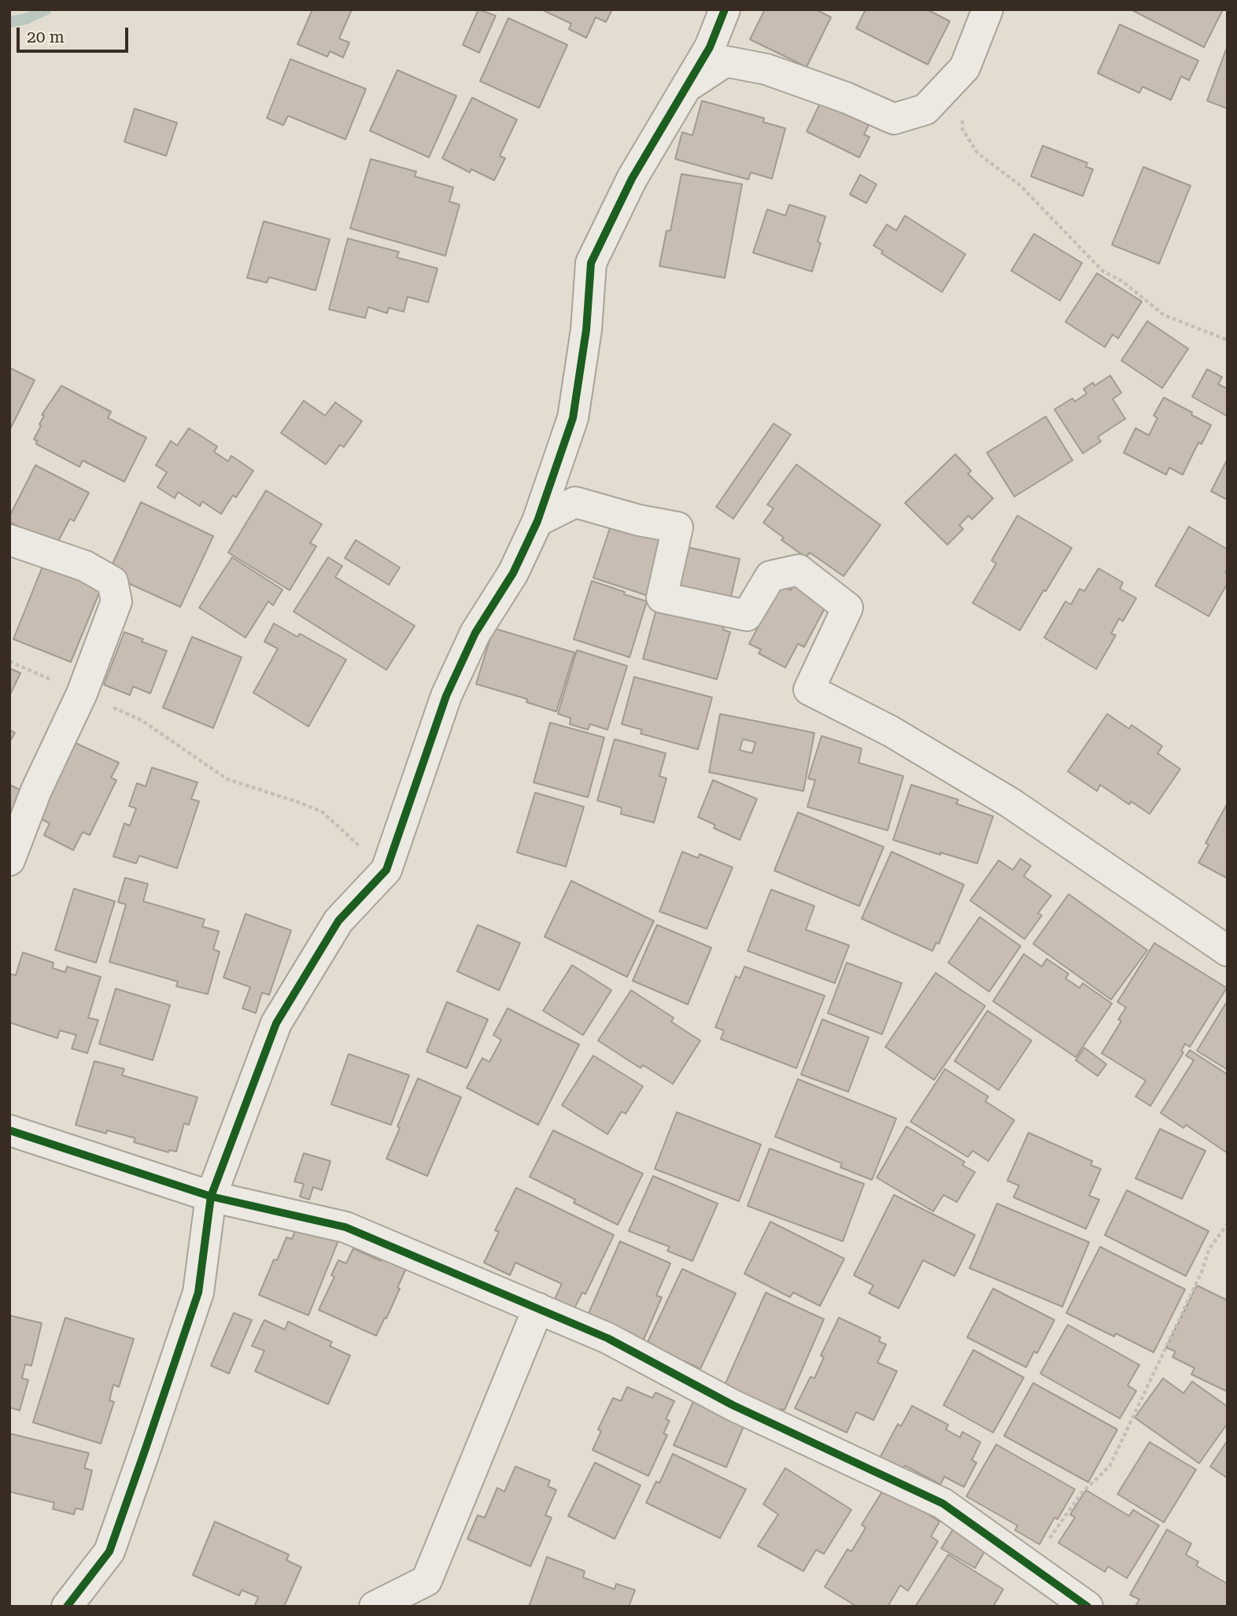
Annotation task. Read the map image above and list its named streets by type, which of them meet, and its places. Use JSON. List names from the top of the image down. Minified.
{"scale_bar":"20 m"}
